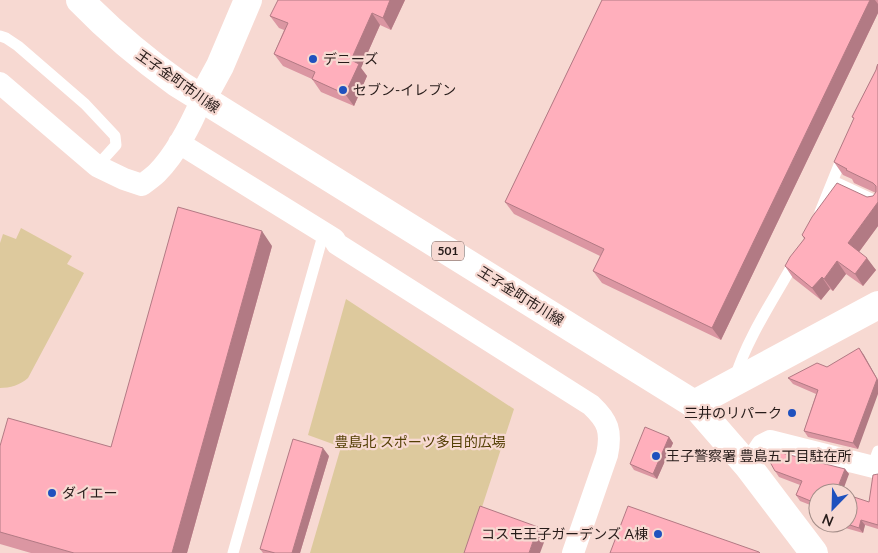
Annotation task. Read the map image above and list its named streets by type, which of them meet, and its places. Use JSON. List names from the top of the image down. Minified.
{"streets":{"main road":["王子金町市川線","501"]},"parks":["豊島北 スポーツ多目的広場"],"places":["デニーズ","セブン-イレブン","三井のリパーク","王子警察署 豊島五丁目駐在所","ダイエー","コスモ王子ガーデンズ A棟"],"north":"bottom left"}
